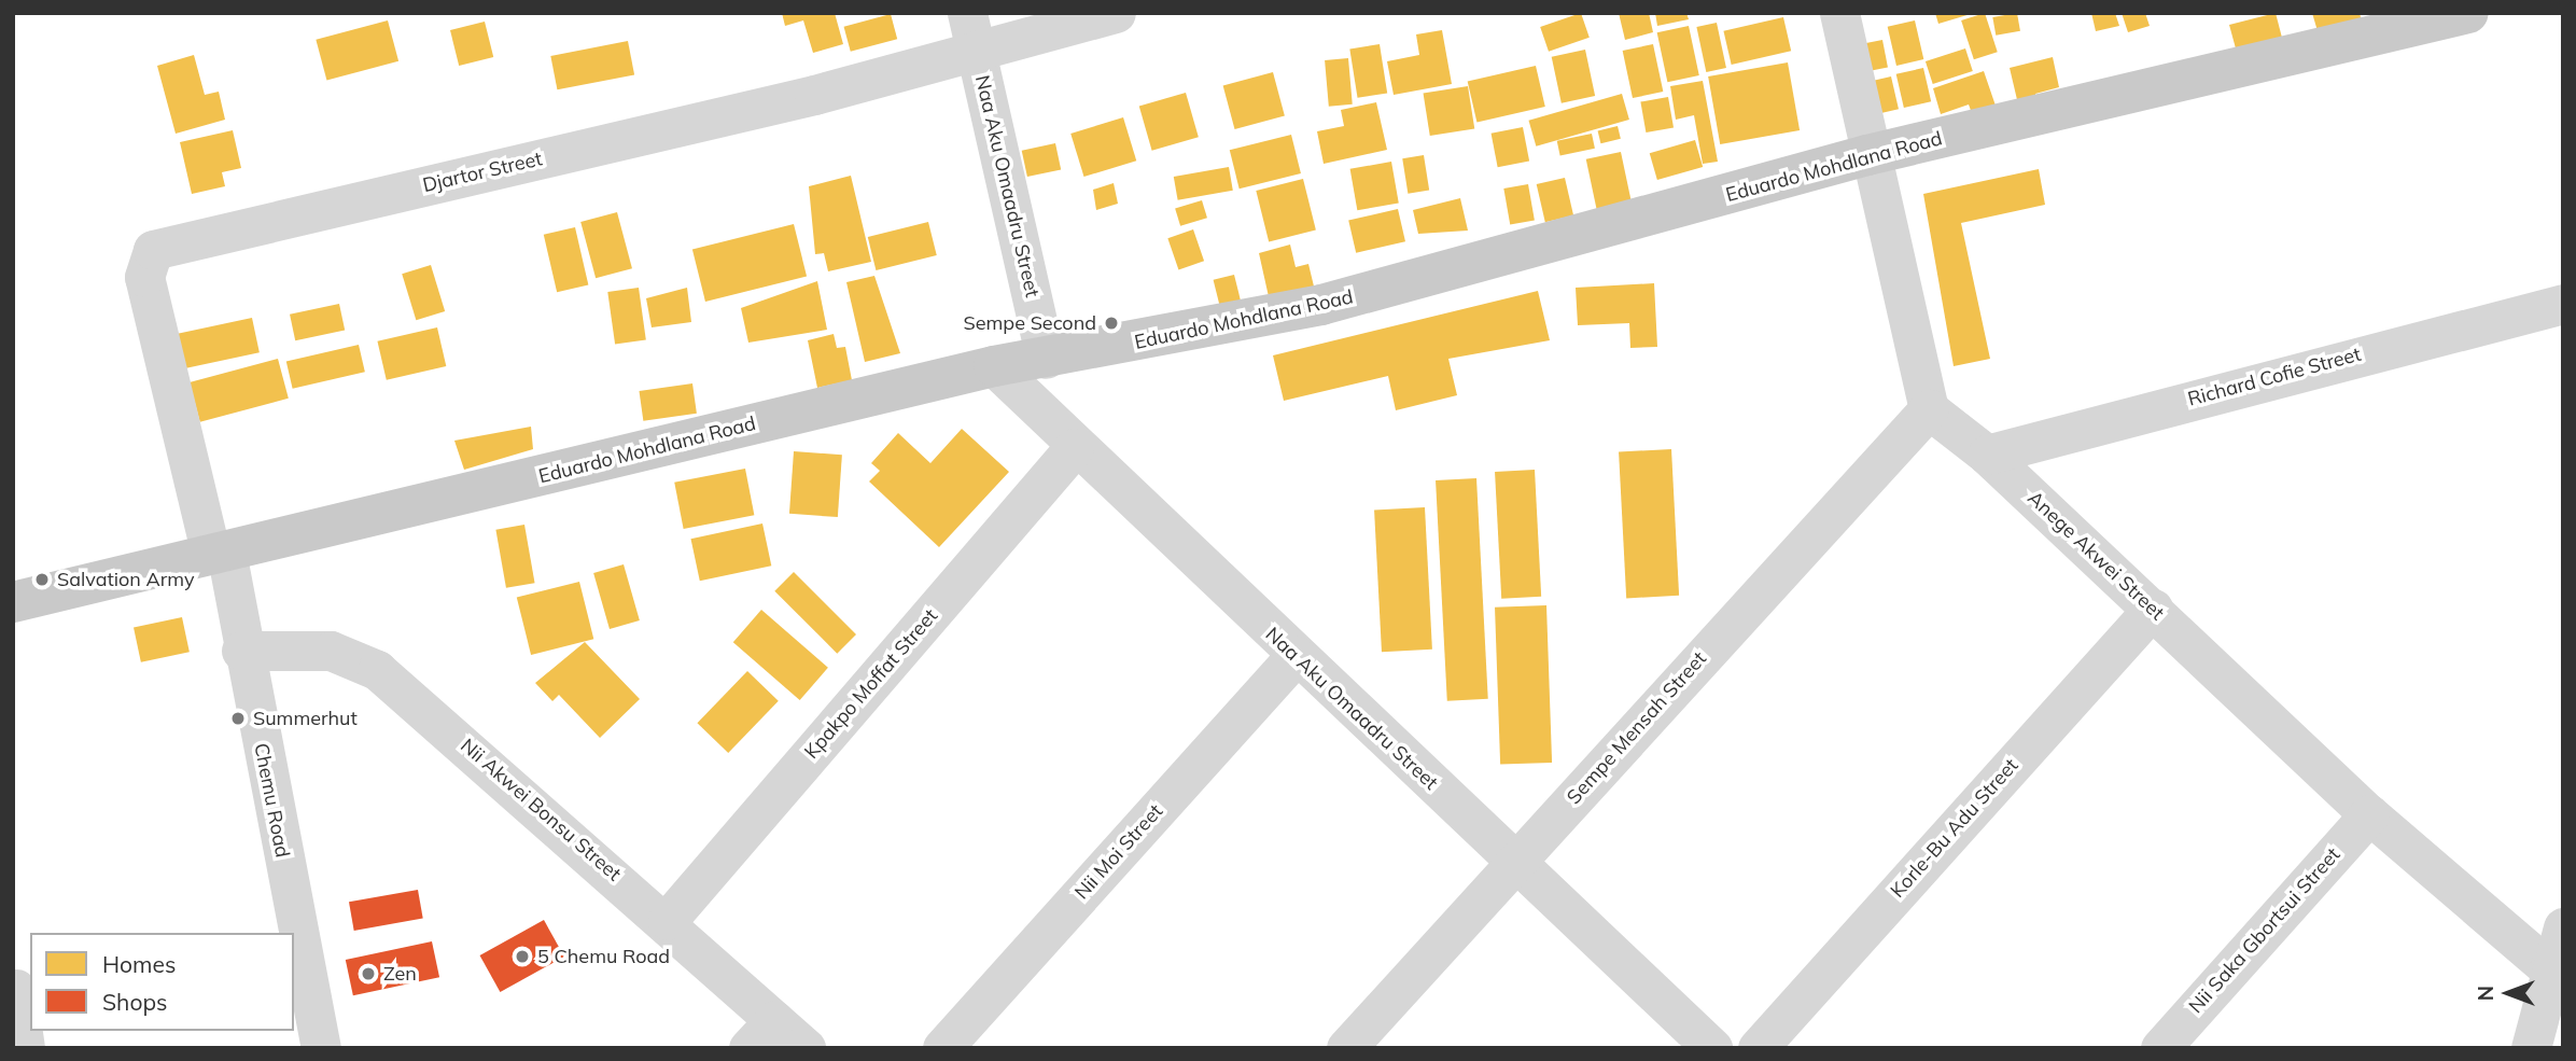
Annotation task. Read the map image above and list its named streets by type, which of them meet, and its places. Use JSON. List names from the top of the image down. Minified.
{"streets":{"main road":["Eduardo Mohdlana Road"],"street":["Djartor Street","Naa Aku Omaadru Street","Richard Cofie Street","Anege Akwei Street","Kpakpo Moffat Street","Sempe Mensah Street","Chemu Road","Nii Akwei Bonsu Street","Korle-Bu Adu Street","Nii Moi Street","Nii Saka Gbortsui Street"]},"crossings":[["Eduardo Mohdlana Road","Djartor Street"],["Eduardo Mohdlana Road","Naa Aku Omaadru Street"],["Eduardo Mohdlana Road","Chemu Road"],["Djartor Street","Naa Aku Omaadru Street"],["Djartor Street","Chemu Road"],["Naa Aku Omaadru Street","Kpakpo Moffat Street"],["Naa Aku Omaadru Street","Sempe Mensah Street"],["Naa Aku Omaadru Street","Nii Moi Street"],["Richard Cofie Street","Anege Akwei Street"],["Anege Akwei Street","Sempe Mensah Street"],["Anege Akwei Street","Korle-Bu Adu Street"],["Anege Akwei Street","Nii Saka Gbortsui Street"],["Kpakpo Moffat Street","Nii Akwei Bonsu Street"],["Chemu Road","Nii Akwei Bonsu Street"]],"places":["Sempe Second","Salvation Army","Summerhut","5 Chemu Road","Zen"],"legend":["Homes","Shops"],"north":"left"}
